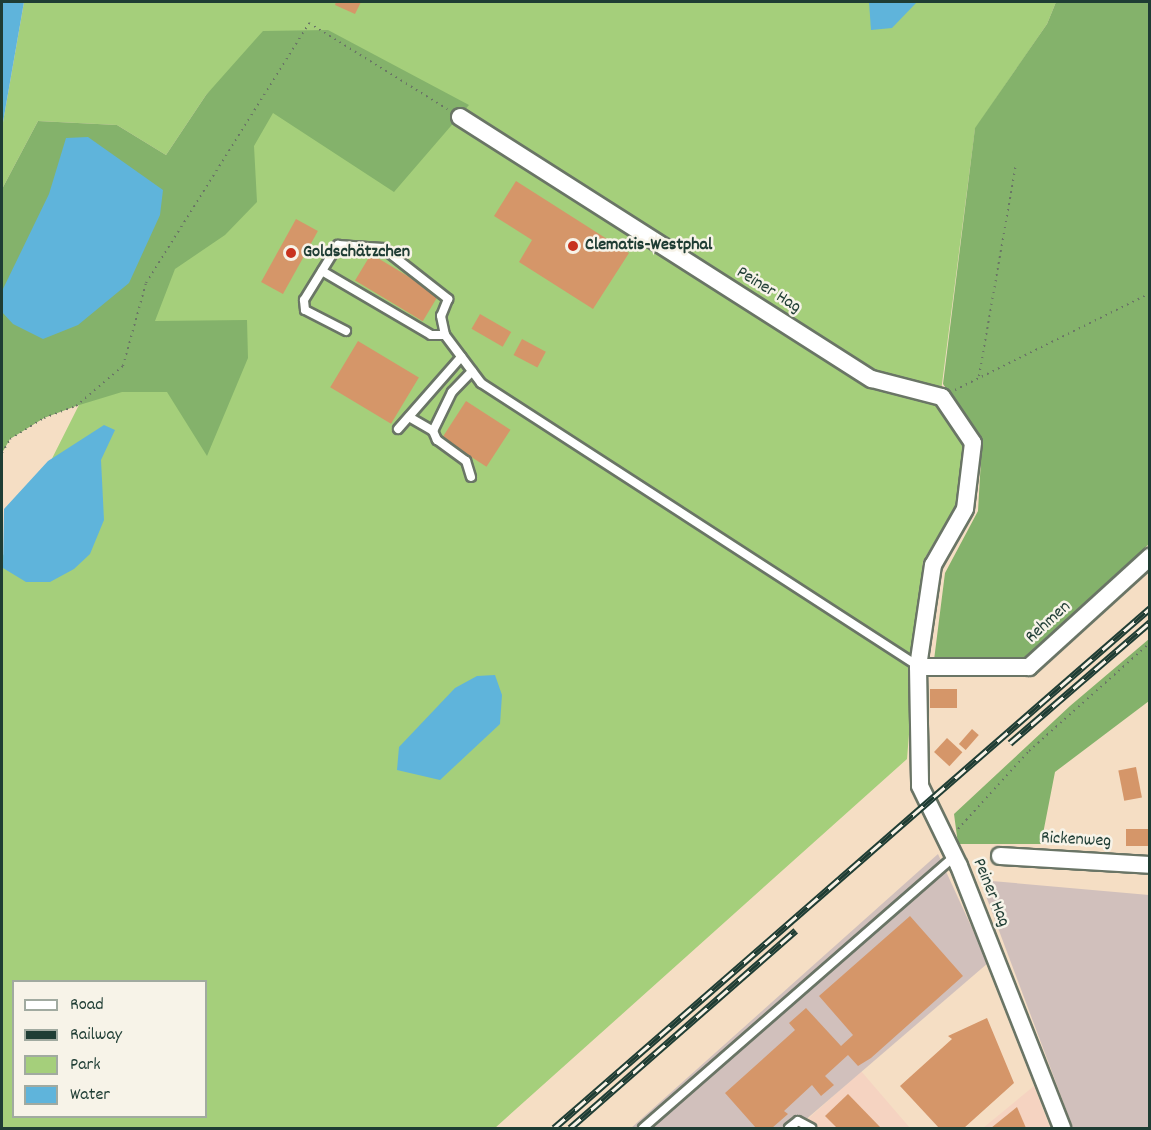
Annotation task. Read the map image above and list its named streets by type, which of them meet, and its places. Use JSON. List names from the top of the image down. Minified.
{"streets":{"street":["Peiner Hag","Rehmen","Rickenweg"]},"crossings":[["Peiner Hag","Rehmen"]],"places":["Clematis-Westphal","Goldschätzchen"],"legend":["Road","Railway","Park","Water"]}
